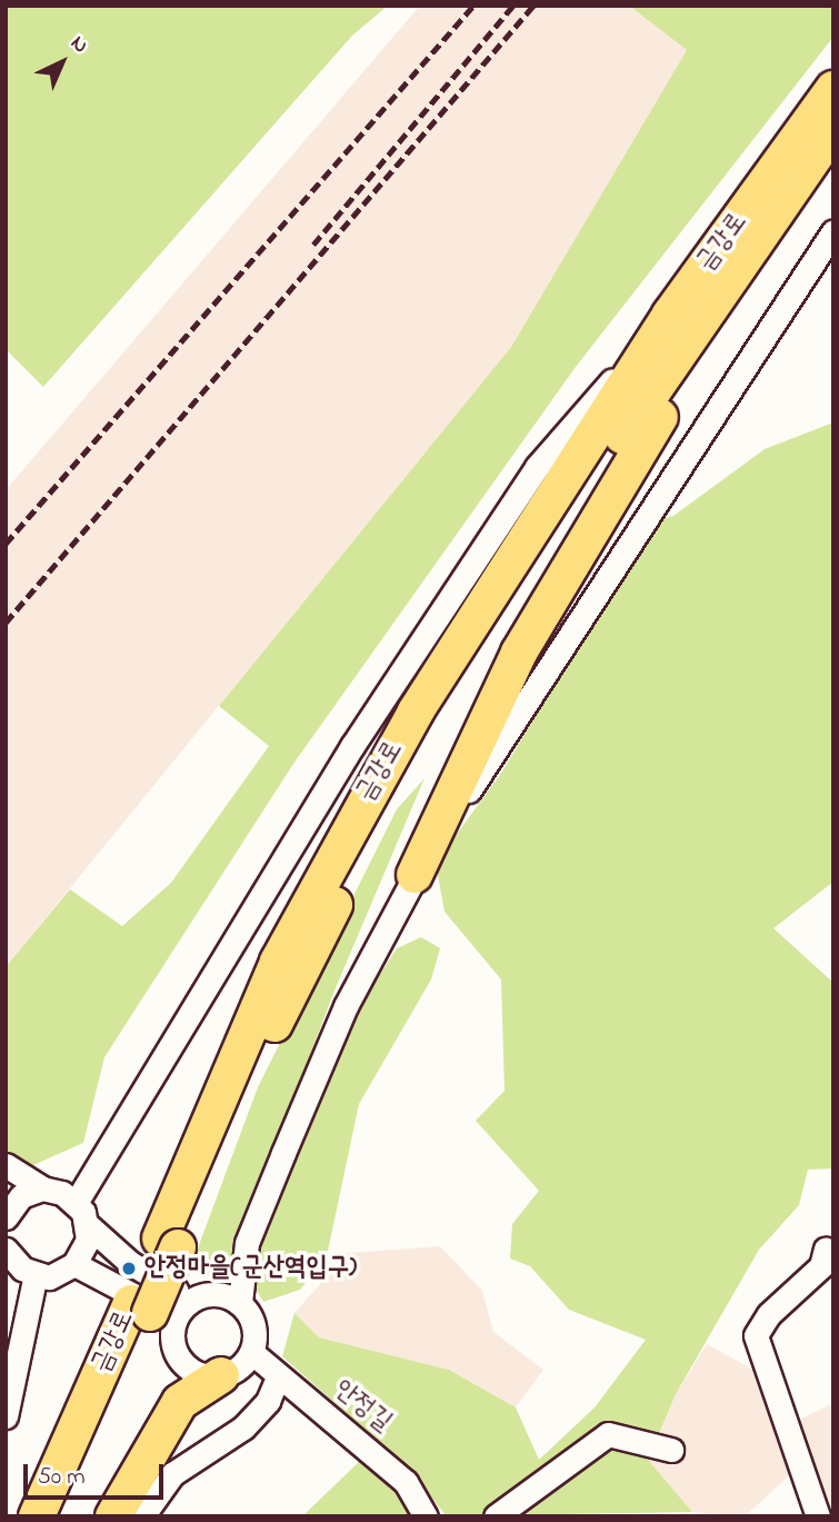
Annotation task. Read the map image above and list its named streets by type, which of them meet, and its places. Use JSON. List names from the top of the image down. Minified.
{"streets":{"highway":["금강로"],"street":["안정길"]},"crossings":[["금강로","안정길"]],"places":["안정마을(군산역입구)"],"scale_bar":"50 m","north":"top right"}
